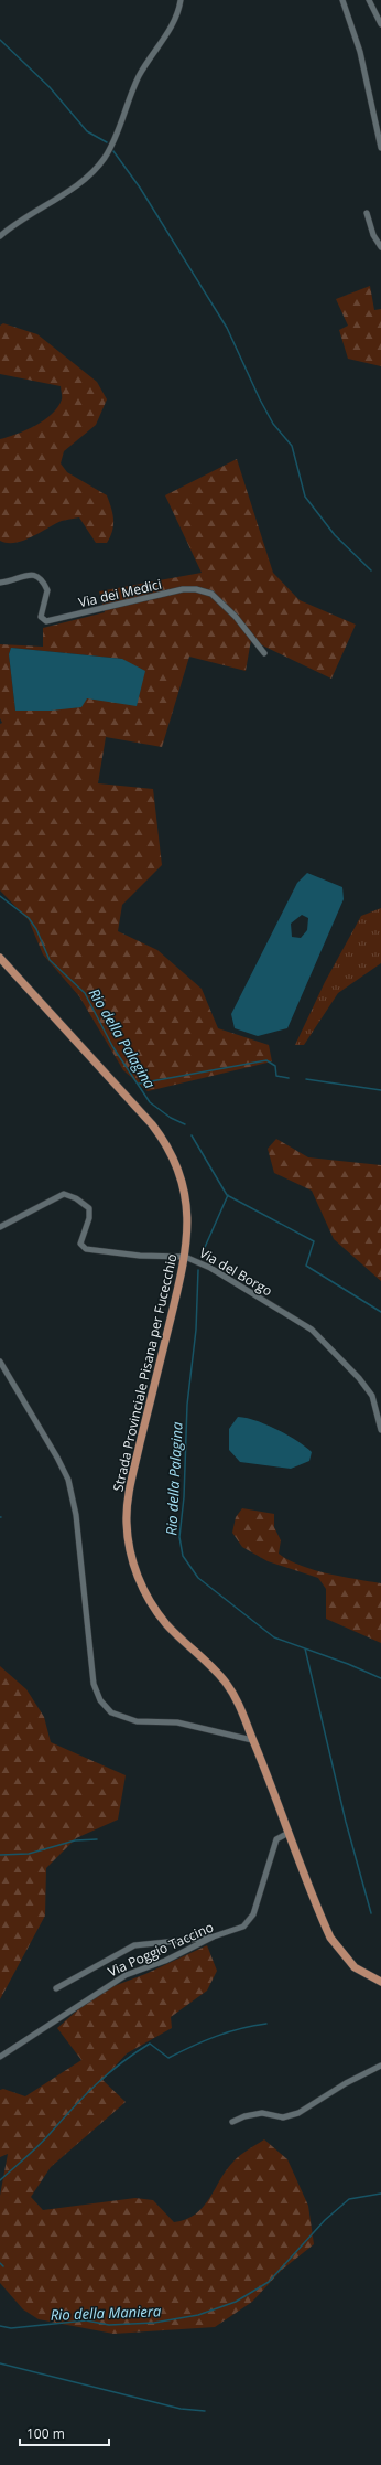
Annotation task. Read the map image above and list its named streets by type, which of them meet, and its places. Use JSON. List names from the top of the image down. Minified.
{"streets":{"main road":["Strada Provinciale Pisana per Fucecchio"],"street":["Via dei Medici","Via del Borgo","Via Poggio Taccino"]},"crossings":[["Via del Borgo","Strada Provinciale Pisana per Fucecchio"],["Strada Provinciale Pisana per Fucecchio","Via Poggio Taccino"]],"water":["Rio della Palagina","Rio della Maniera"],"scale_bar":"100 m"}
